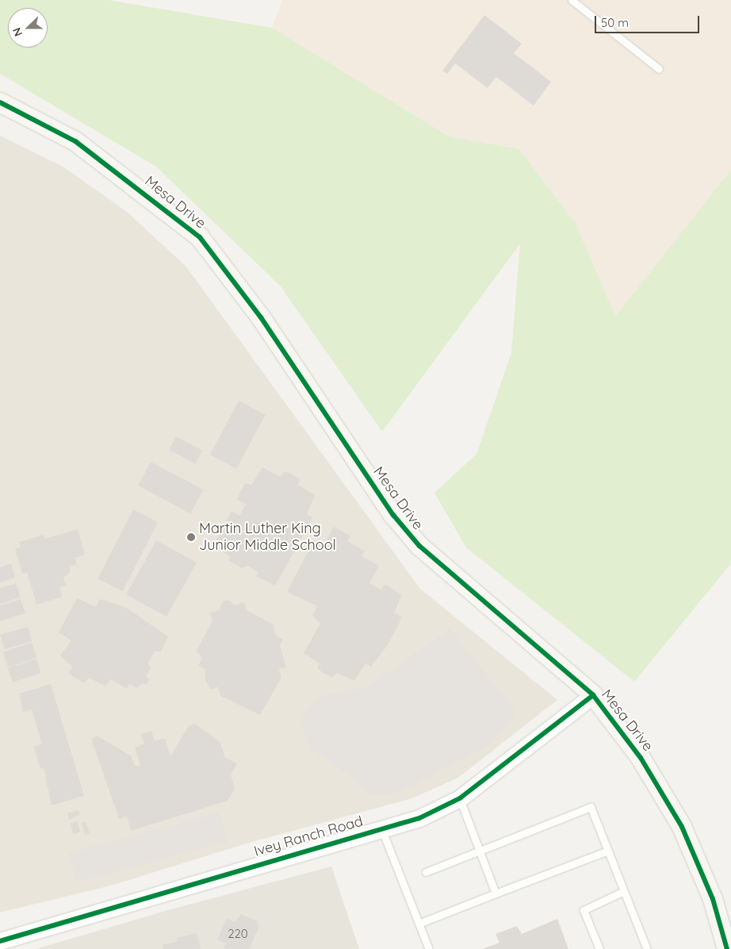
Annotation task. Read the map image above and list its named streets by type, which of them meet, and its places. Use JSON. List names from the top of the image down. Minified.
{"streets":{"main road":["Mesa Drive"],"street":["Ivey Ranch Road"]},"crossings":[["Mesa Drive","Ivey Ranch Road"]],"places":["Martin Luther King Junior Middle School"],"house_numbers":["220"],"scale_bar":"50 m","north":"left"}
